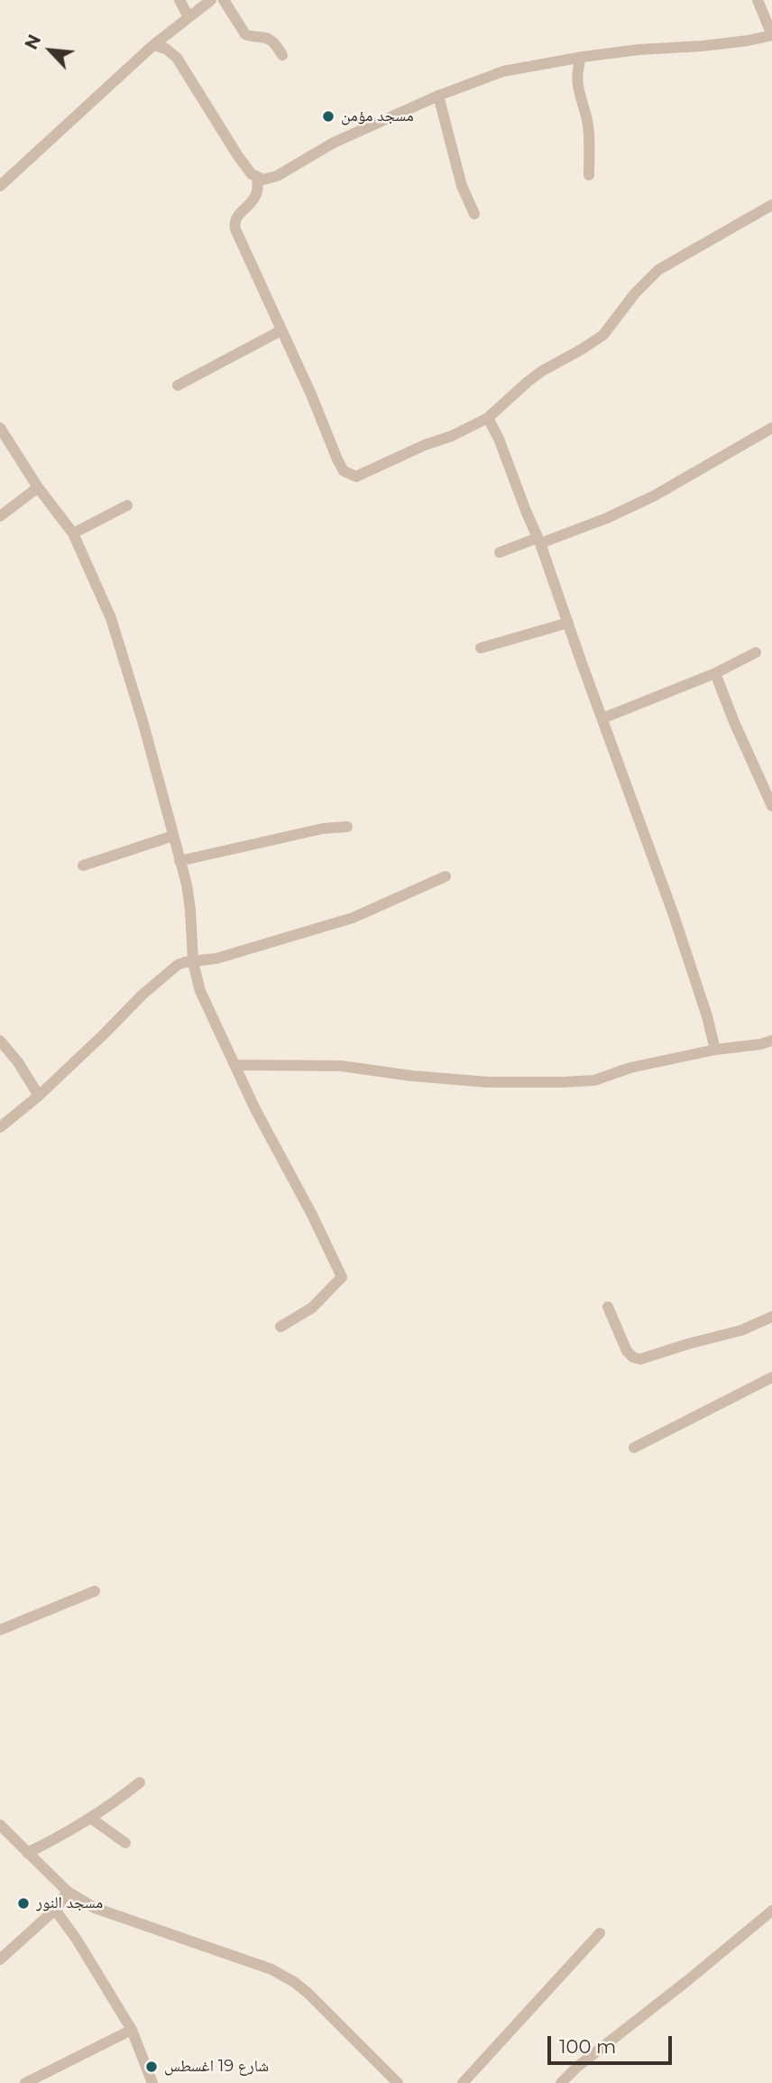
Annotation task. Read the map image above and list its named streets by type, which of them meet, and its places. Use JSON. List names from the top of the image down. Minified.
{"places":["مسجد مؤمن","مسجد النور","شارع 19 اغسطس"],"scale_bar":"100 m","north":"top left"}
